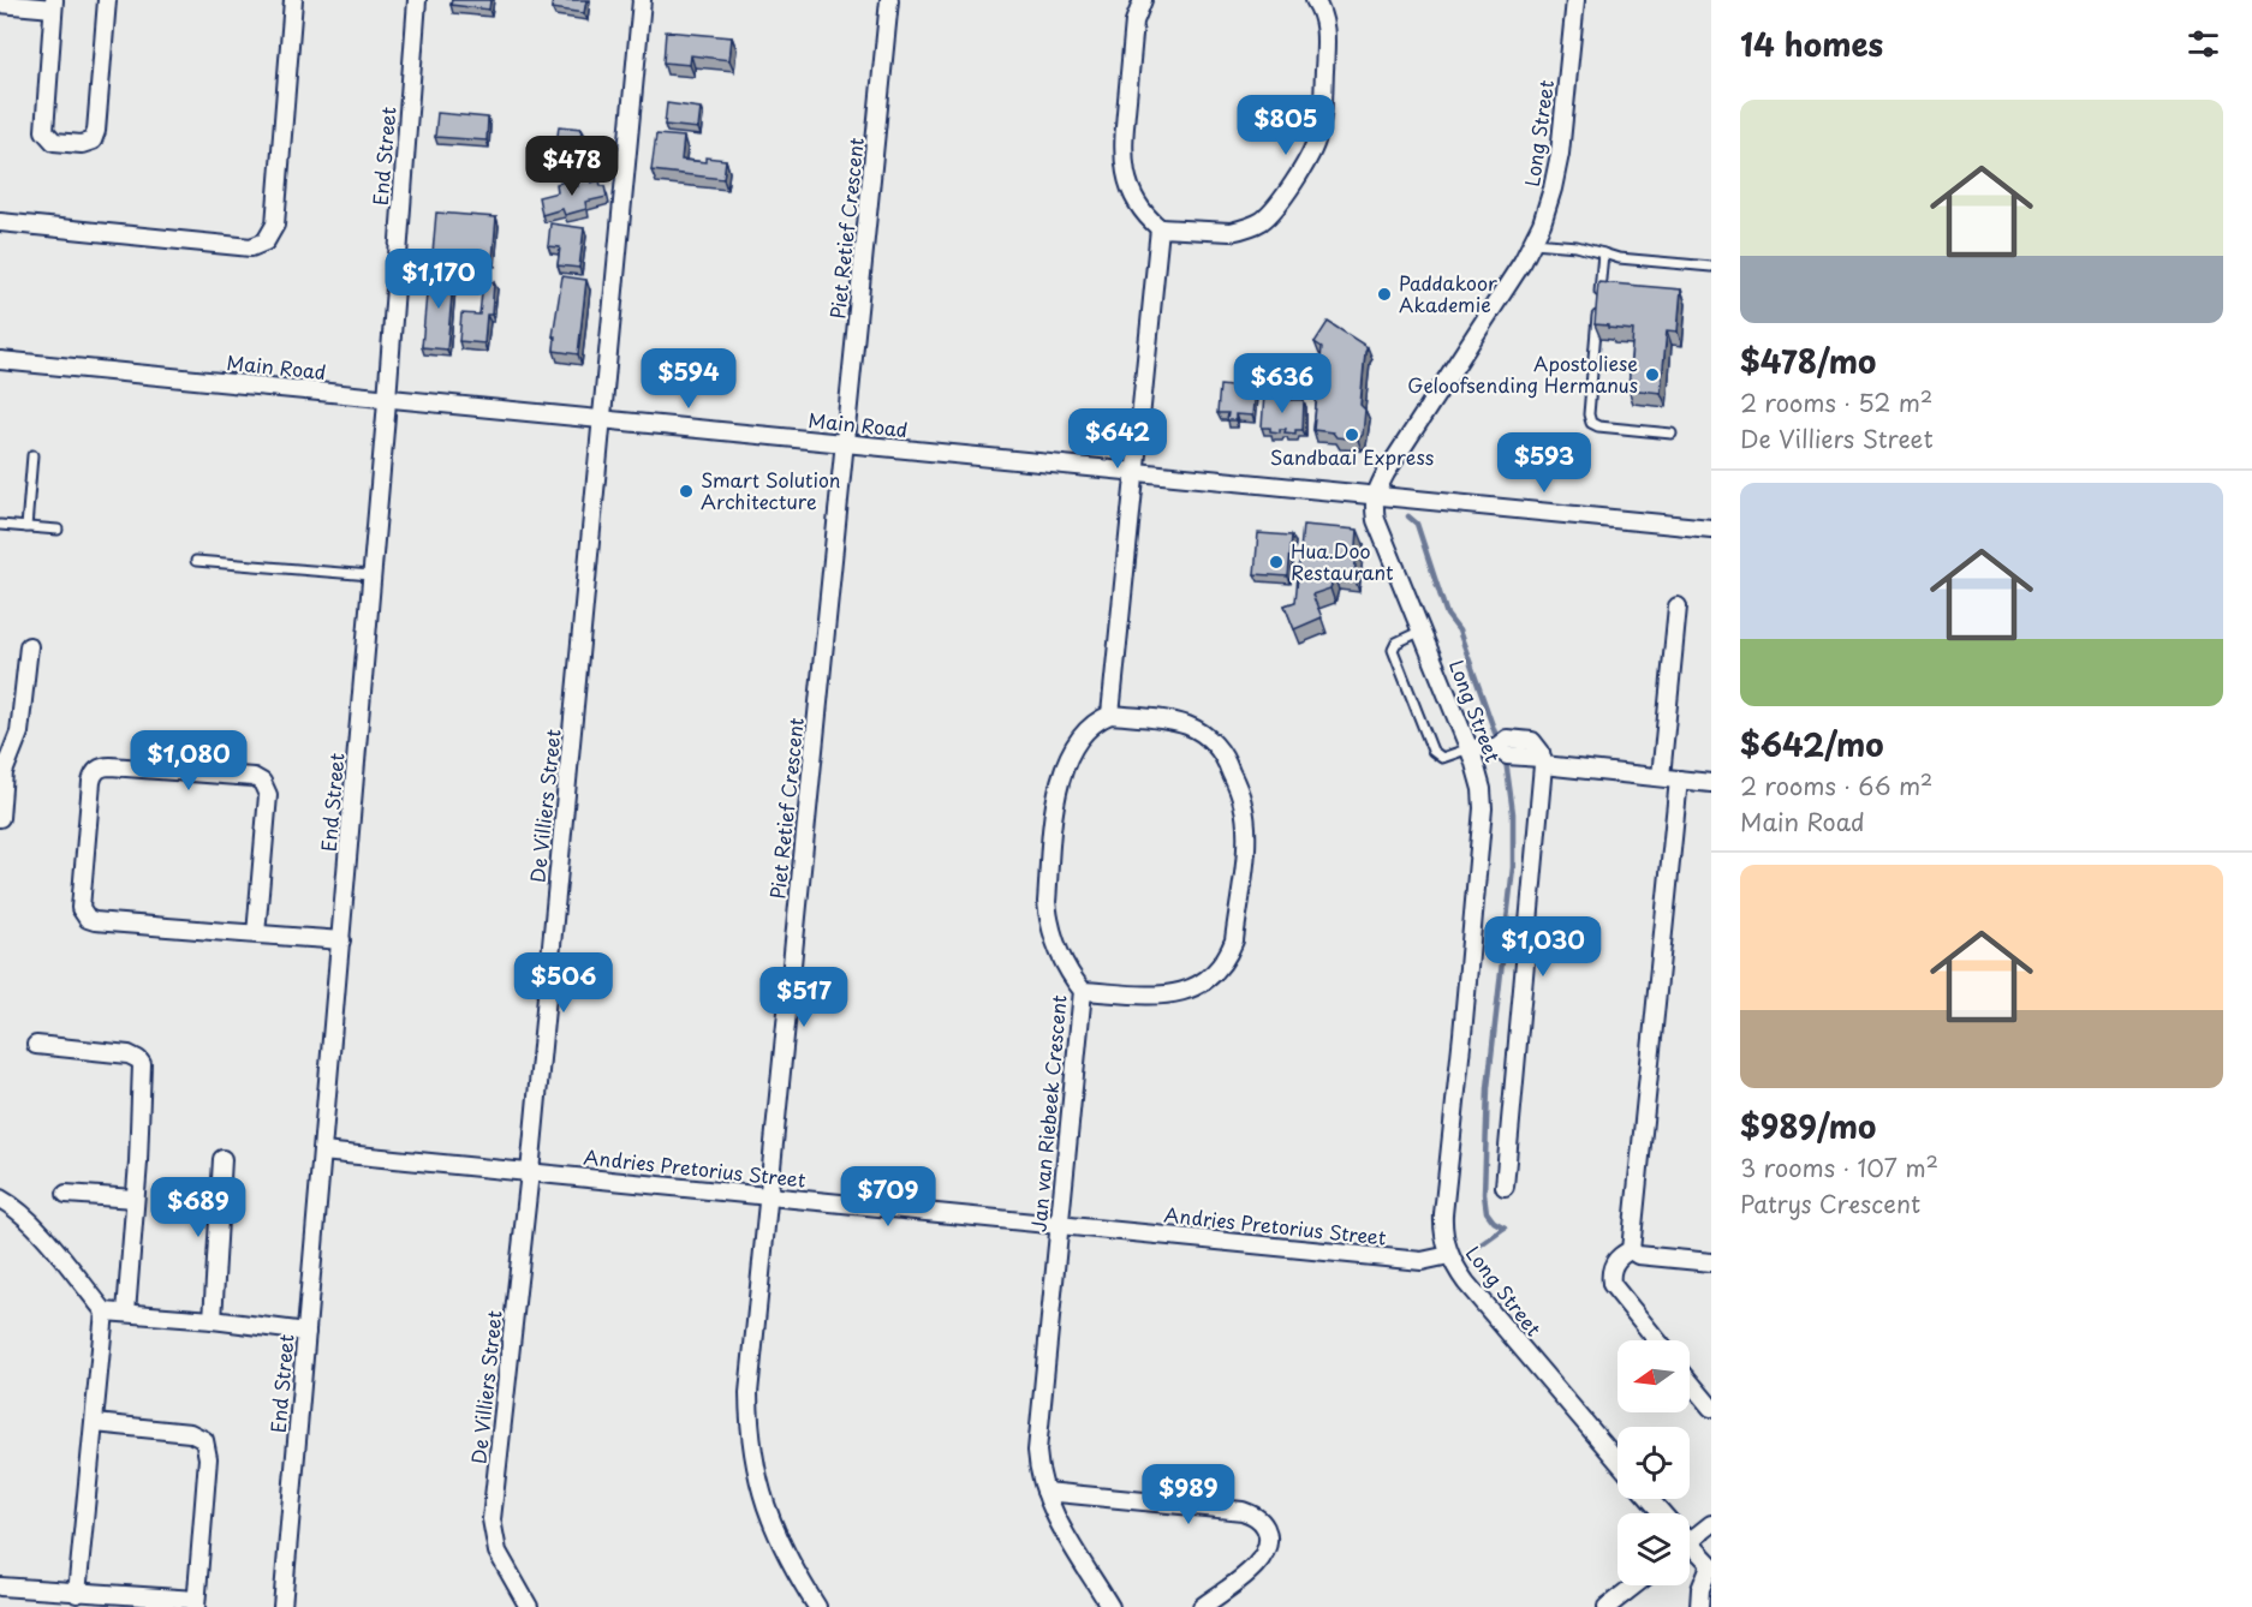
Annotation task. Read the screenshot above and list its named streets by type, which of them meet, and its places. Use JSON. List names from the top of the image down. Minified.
{"streets":{"street":["Long Street","End Street","Piet Retief Crescent","Main Road","De Villiers Street","Jan van Riebeek Crescent","Andries Pretorius Street"]},"crossings":[["Long Street","Main Road"],["Long Street","Andries Pretorius Street"],["End Street","Main Road"],["End Street","Andries Pretorius Street"],["Piet Retief Crescent","Main Road"],["Piet Retief Crescent","Andries Pretorius Street"],["Main Road","De Villiers Street"],["De Villiers Street","Andries Pretorius Street"],["Jan van Riebeek Crescent","Andries Pretorius Street"]],"places":["Paddakoor Akademie","Apostoliese Geloofsending Hermanus","Sandbaai Express","Smart Solution Architecture","Hua.Doo Restaurant"],"north":"left","page":{"heading":"14 homes","list":[{"name":"$478/mo","note":"2 rooms · 52 m² · De Villiers Street"},{"name":"$642/mo","note":"2 rooms · 66 m² · Main Road"},{"name":"$989/mo","note":"3 rooms · 107 m² · Patrys Crescent"}],"price":["$805","$478","$1,170","$594","$636","$642","$593","$1,080","$1,030","$506","$517","$709","$689","$989"]}}
